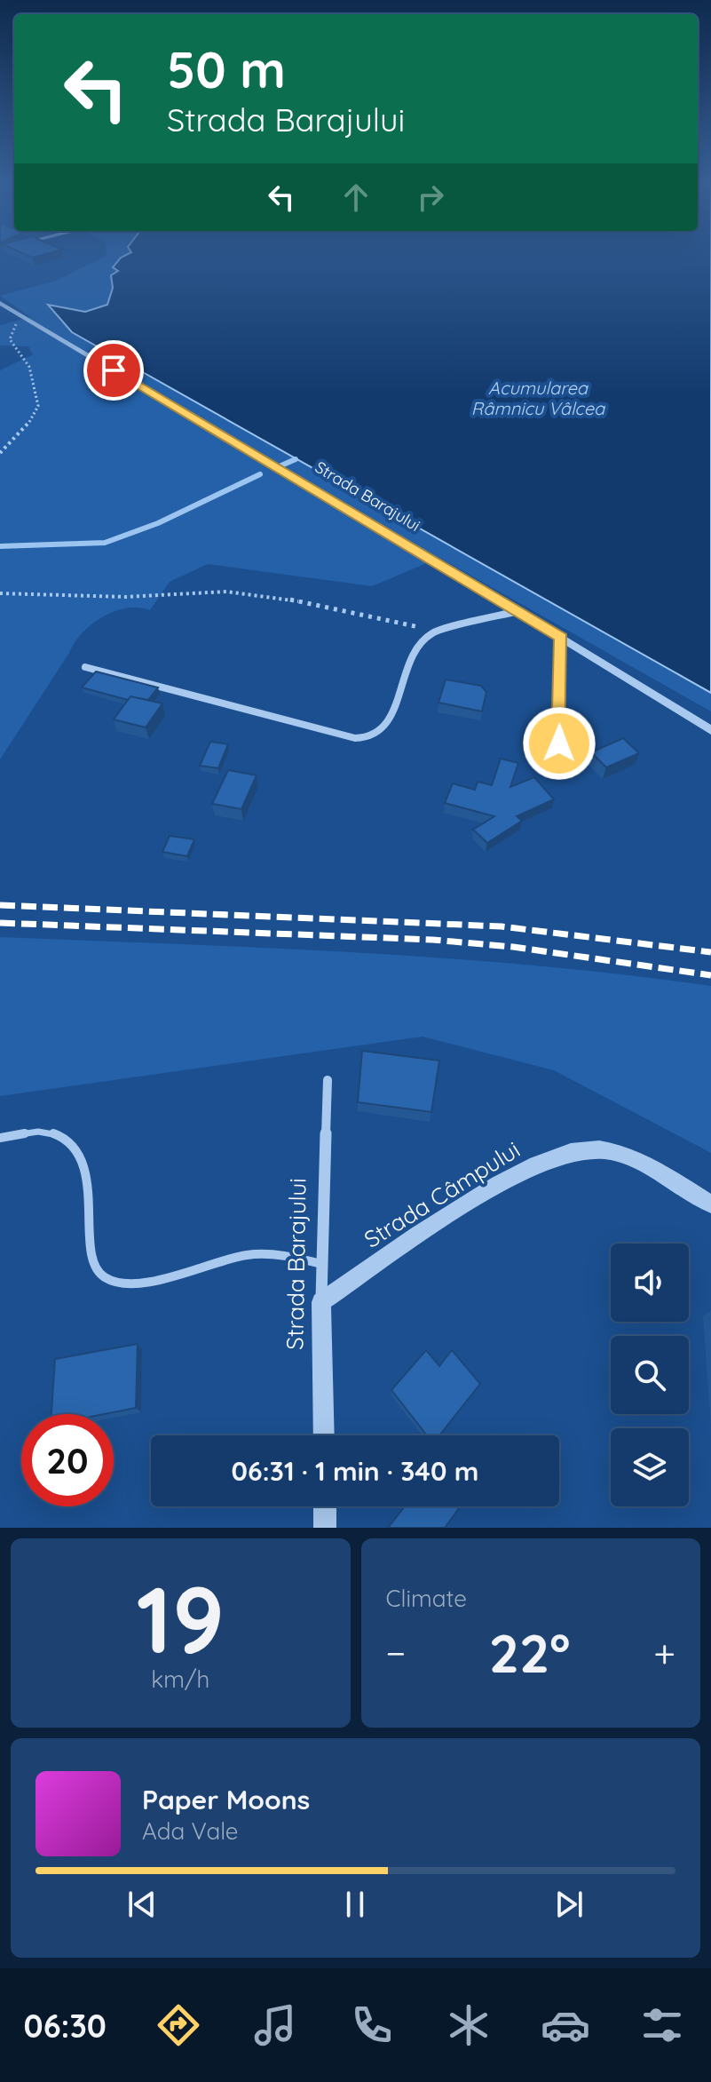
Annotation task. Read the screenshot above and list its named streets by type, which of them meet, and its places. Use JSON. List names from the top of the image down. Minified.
{"streets":{"street":["Strada Barajului","Strada Câmpului"]},"crossings":[["Strada Barajului","Strada Câmpului"]],"water":["Acumularea Râmnicu Vâlcea"],"page":{"turn":["50 m","Strada Barajului"],"limit":"20","trip":"06:31 · 1 min · 340 m","tile":[["19","km/h"],"Climate"],"heat":["−","22°","+"],"song":["Paper Moons","Ada Vale"],"tabs":"06:30"}}
